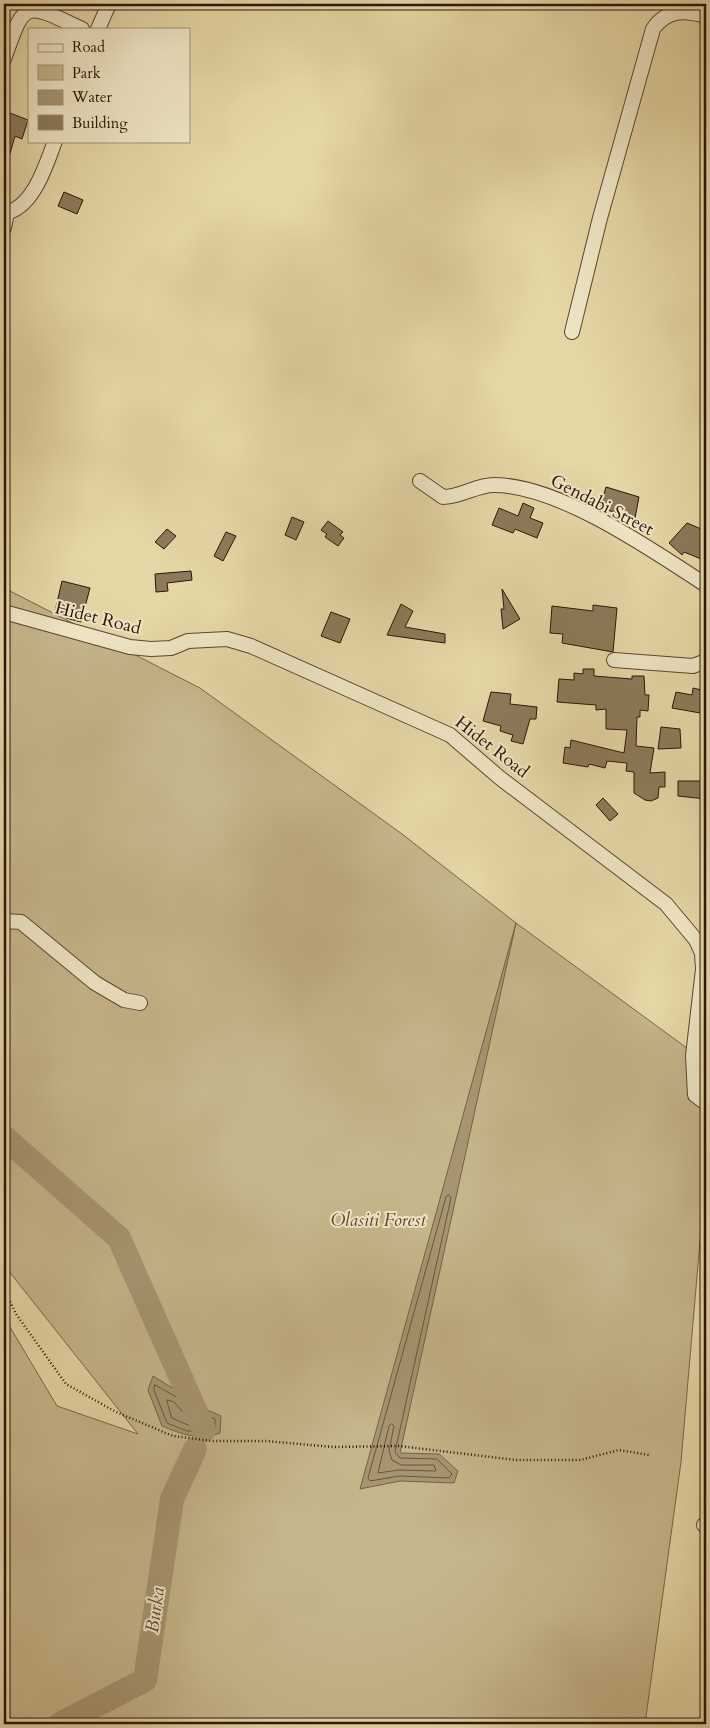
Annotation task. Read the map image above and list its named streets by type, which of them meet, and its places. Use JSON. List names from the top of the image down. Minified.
{"streets":{"street":["Gendabi Street","Hidet Road"]},"water":["Burka"],"parks":["Olasiti Forest"],"legend":["Road","Park","Water","Building"]}
